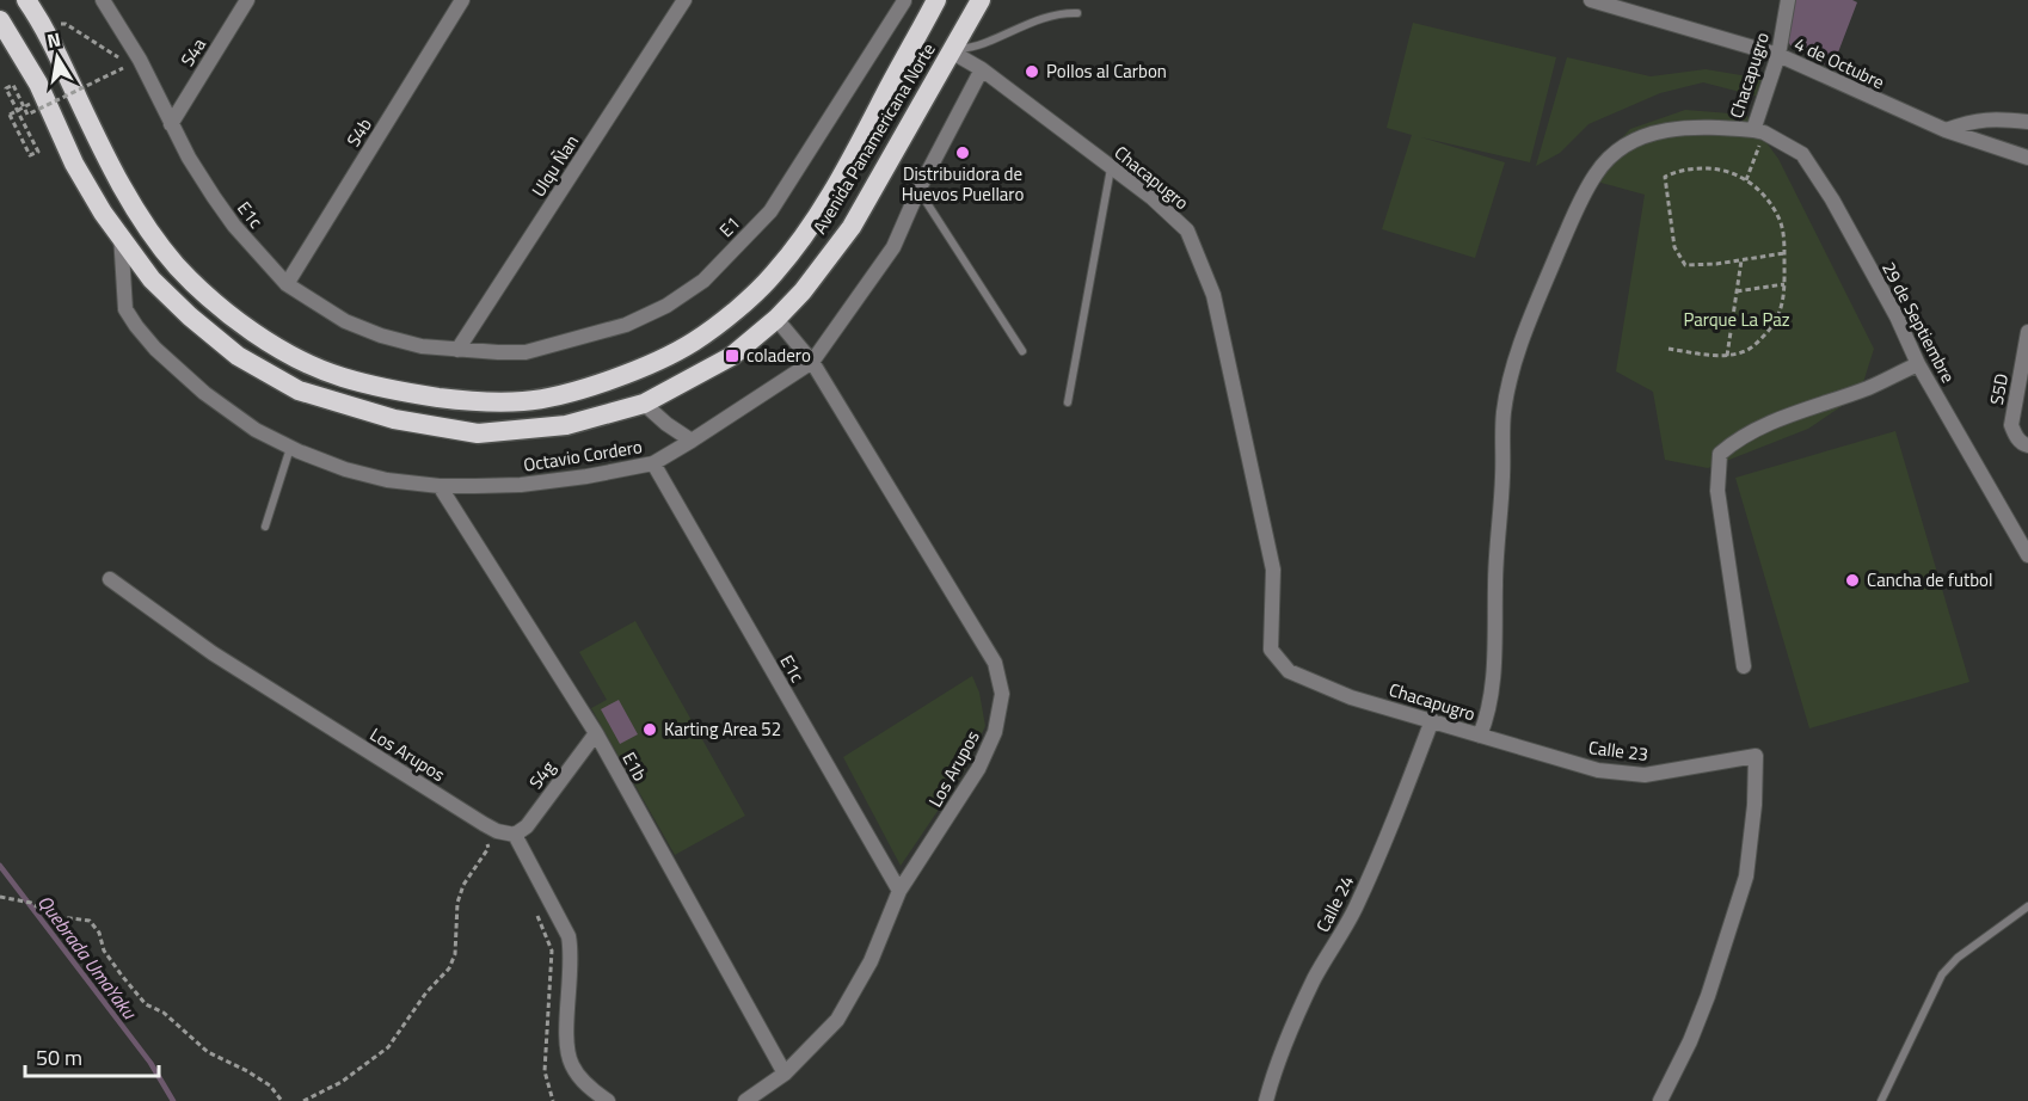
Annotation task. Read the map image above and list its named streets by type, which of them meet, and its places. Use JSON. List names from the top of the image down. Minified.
{"streets":{"highway":["Avenida Panamericana Norte"],"street":["S4a","4 de Octubre","Chacapugro","S4b","Ulqu Ñan","E1c","E1","29 de Septiembre","S5D","Octavio Cordero","Calle 23","Los Arupos","E1b","S4g","Calle 24"]},"crossings":[["S4a","E1c"],["4 de Octubre","Chacapugro"],["Chacapugro","Avenida Panamericana Norte"],["Chacapugro","29 de Septiembre"],["Chacapugro","Octavio Cordero"],["Chacapugro","Calle 23"],["Chacapugro","Calle 24"],["S4b","E1c"],["Avenida Panamericana Norte","E1"],["Avenida Panamericana Norte","Octavio Cordero"],["Avenida Panamericana Norte","Los Arupos"],["Ulqu Ñan","E1c"],["Ulqu Ñan","E1"],["E1c","E1"],["E1c","Octavio Cordero"],["E1c","Los Arupos"],["Octavio Cordero","Los Arupos"],["Octavio Cordero","E1b"],["Los Arupos","E1b"],["Los Arupos","S4g"],["E1b","S4g"]],"water":["Quebrada UmaYaku"],"parks":["Parque La Paz"],"places":{"other":["Pollos al Carbon","Distribuidora de Huevos Puellaro","Cancha de futbol","Karting Area 52"],"transit":["coladero"]},"scale_bar":"50 m","north":"top"}
